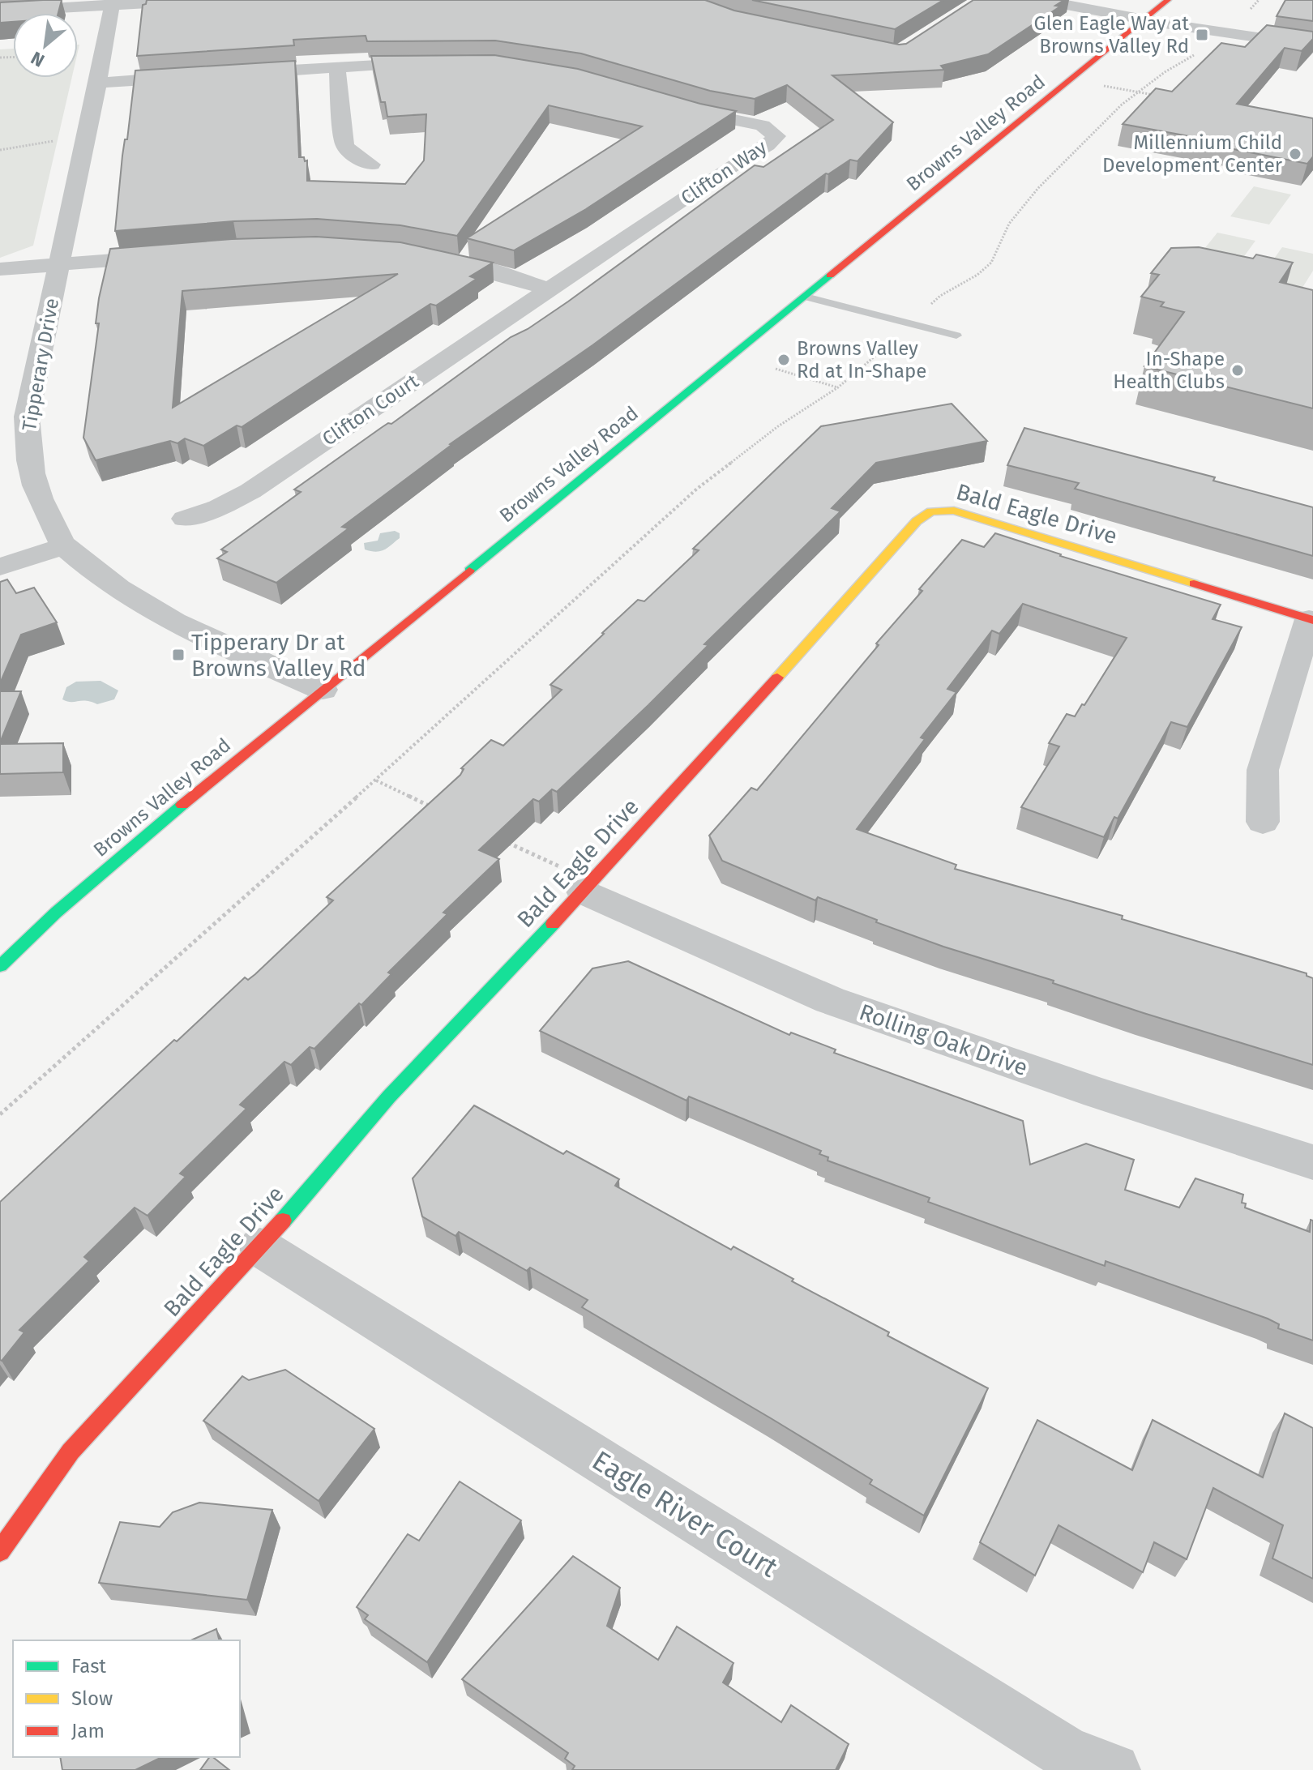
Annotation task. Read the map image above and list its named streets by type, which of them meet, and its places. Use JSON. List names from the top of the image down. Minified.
{"streets":{"main road":["Browns Valley Road","Bald Eagle Drive"],"street":["Clifton Way","Tipperary Drive","Clifton Court","Rolling Oak Drive","Eagle River Court"]},"crossings":[["Browns Valley Road","Tipperary Drive"],["Clifton Way","Clifton Court"],["Bald Eagle Drive","Rolling Oak Drive"],["Bald Eagle Drive","Eagle River Court"]],"places":{"transit":["Glen Eagle Way at Browns Valley Rd","Tipperary Dr at Browns Valley Rd"],"other":["Millennium Child Development Center","Browns Valley Rd at In-Shape","In-Shape Health Clubs"]},"legend":["Fast","Slow","Jam"],"north":"bottom left"}
